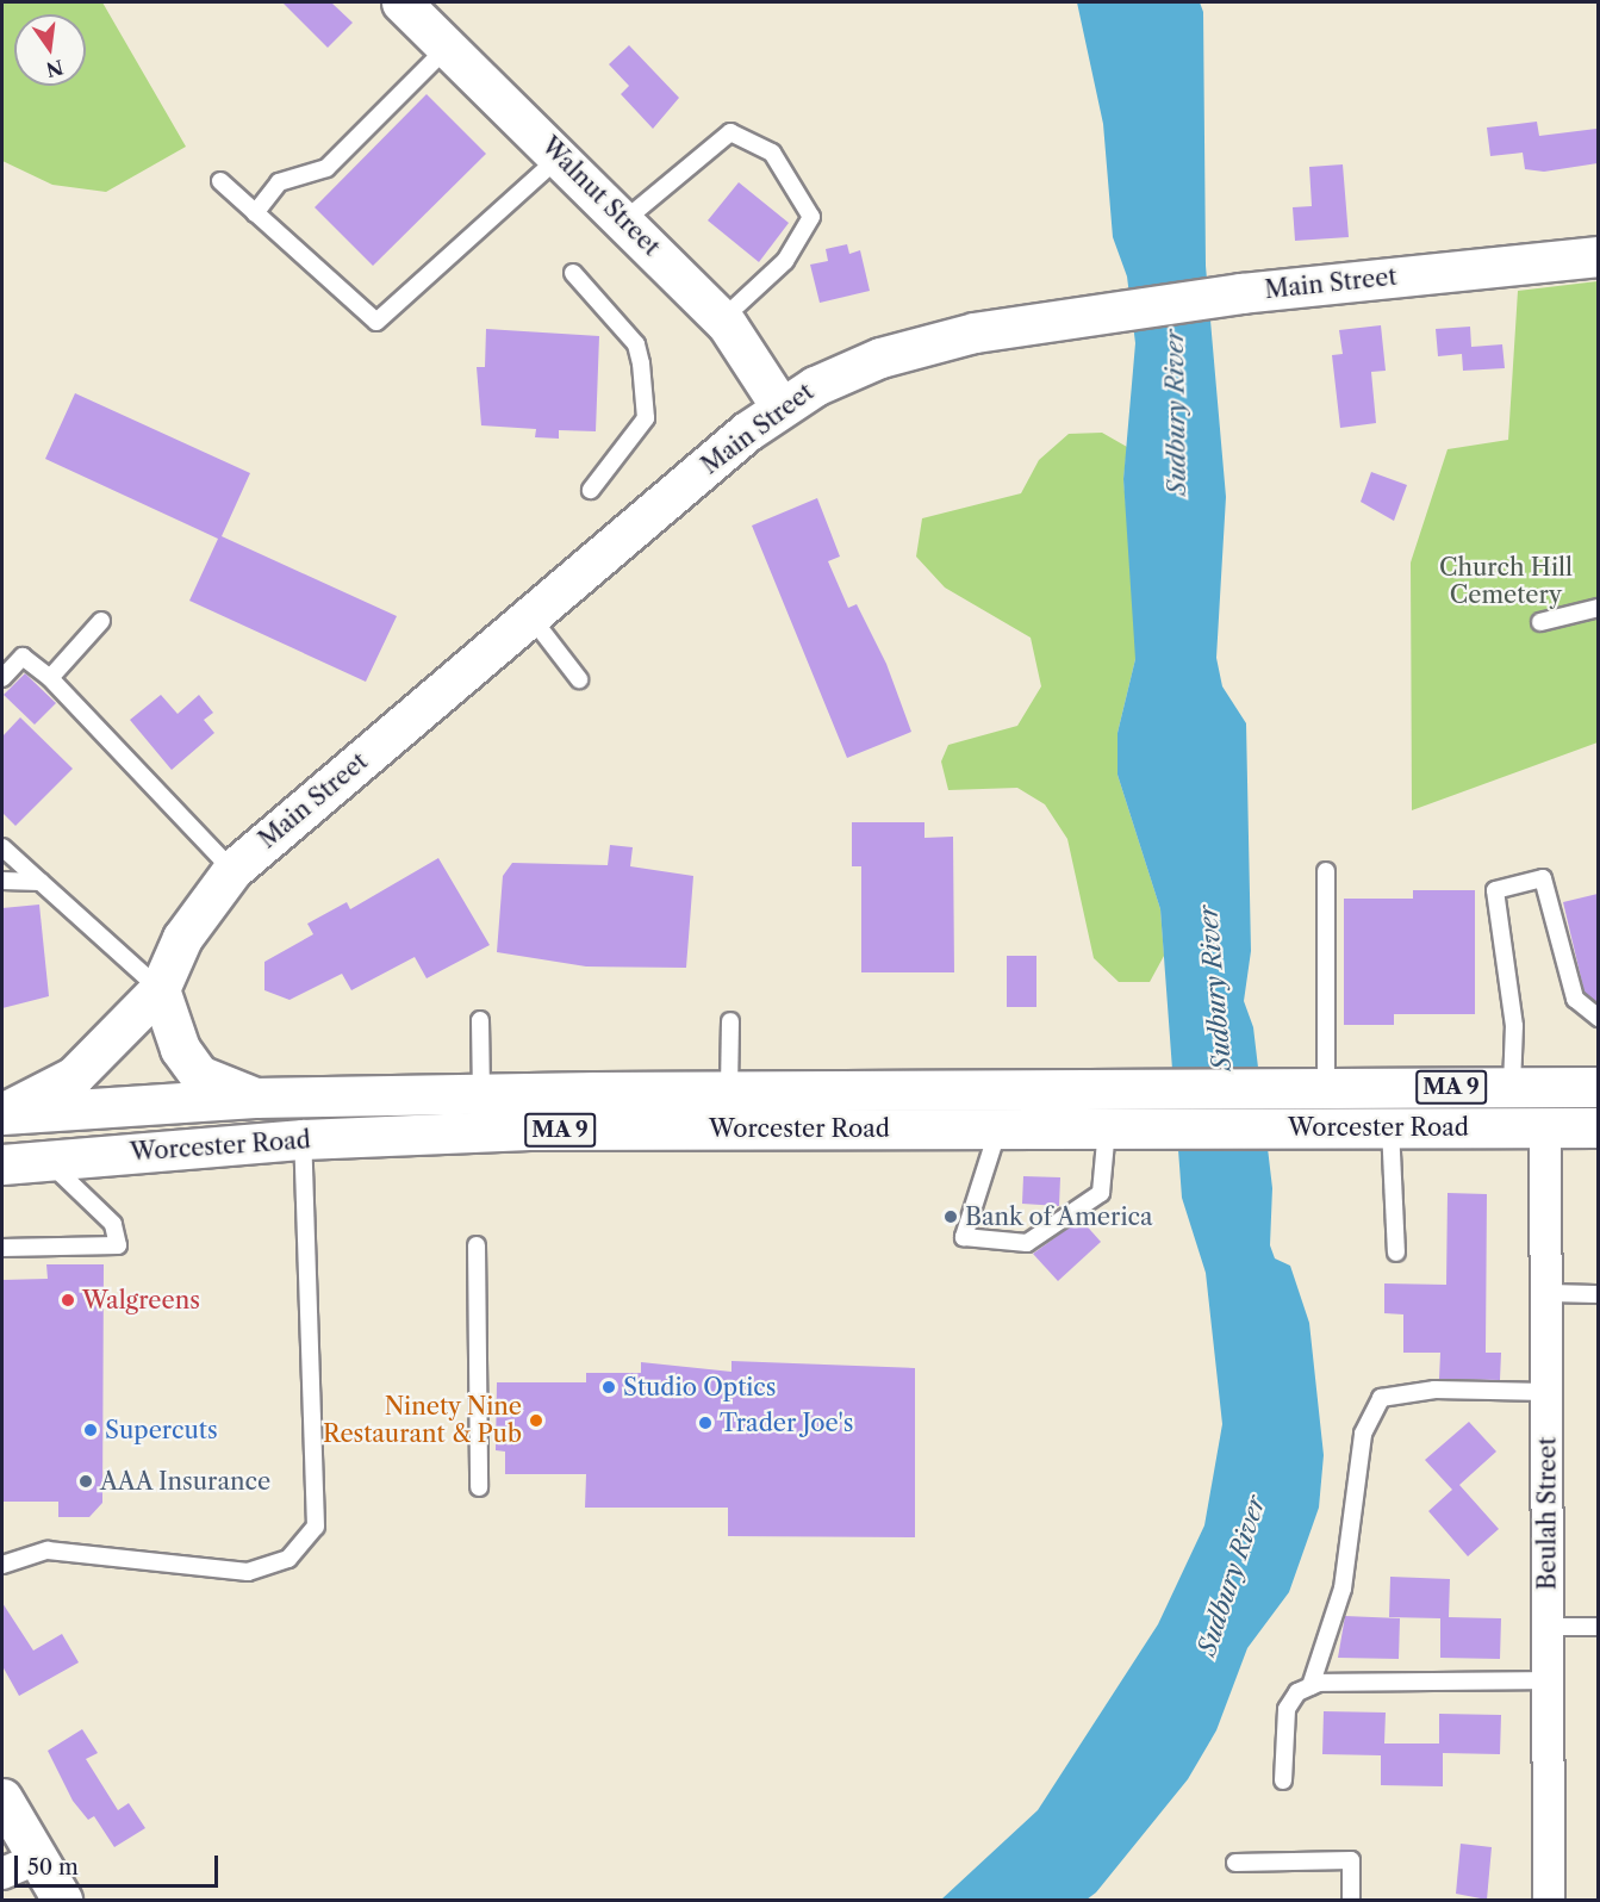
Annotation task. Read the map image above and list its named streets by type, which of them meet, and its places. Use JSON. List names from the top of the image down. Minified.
{"streets":{"main road":["Walnut Street","Main Street","MA 9","Worcester Road"],"street":["Beulah Street"]},"crossings":[["Walnut Street","Main Street"],["Main Street","Worcester Road"],["Worcester Road","Beulah Street"]],"water":["Sudbury River"],"parks":["Church Hill Cemetery"],"places":["Bank of America","Walgreens","Studio Optics","Ninety Nine Restaurant & Pub","Trader Joe's","Supercuts","AAA Insurance"],"scale_bar":"50 m","north":"bottom"}
